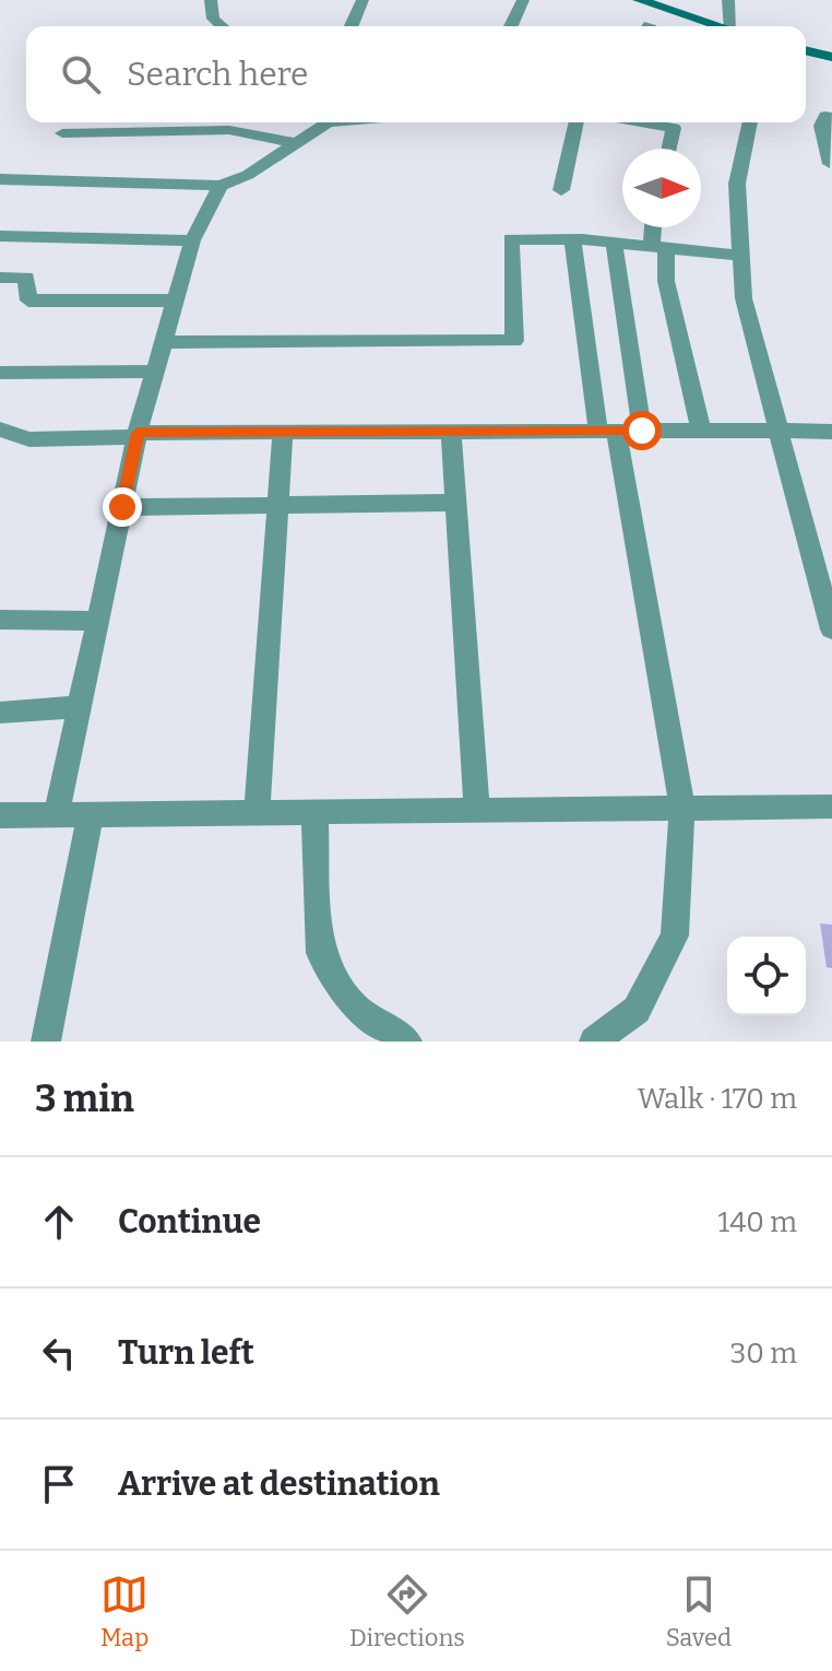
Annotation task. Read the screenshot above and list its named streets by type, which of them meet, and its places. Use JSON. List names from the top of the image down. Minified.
{"north":"right","page":{"search":"Search here","heading":["3 min","Walk · 170 m"],"list":[["Continue","140 m"],["Turn left","30 m"],"Arrive at destination"],"nav":["Map","Directions","Saved"]}}
